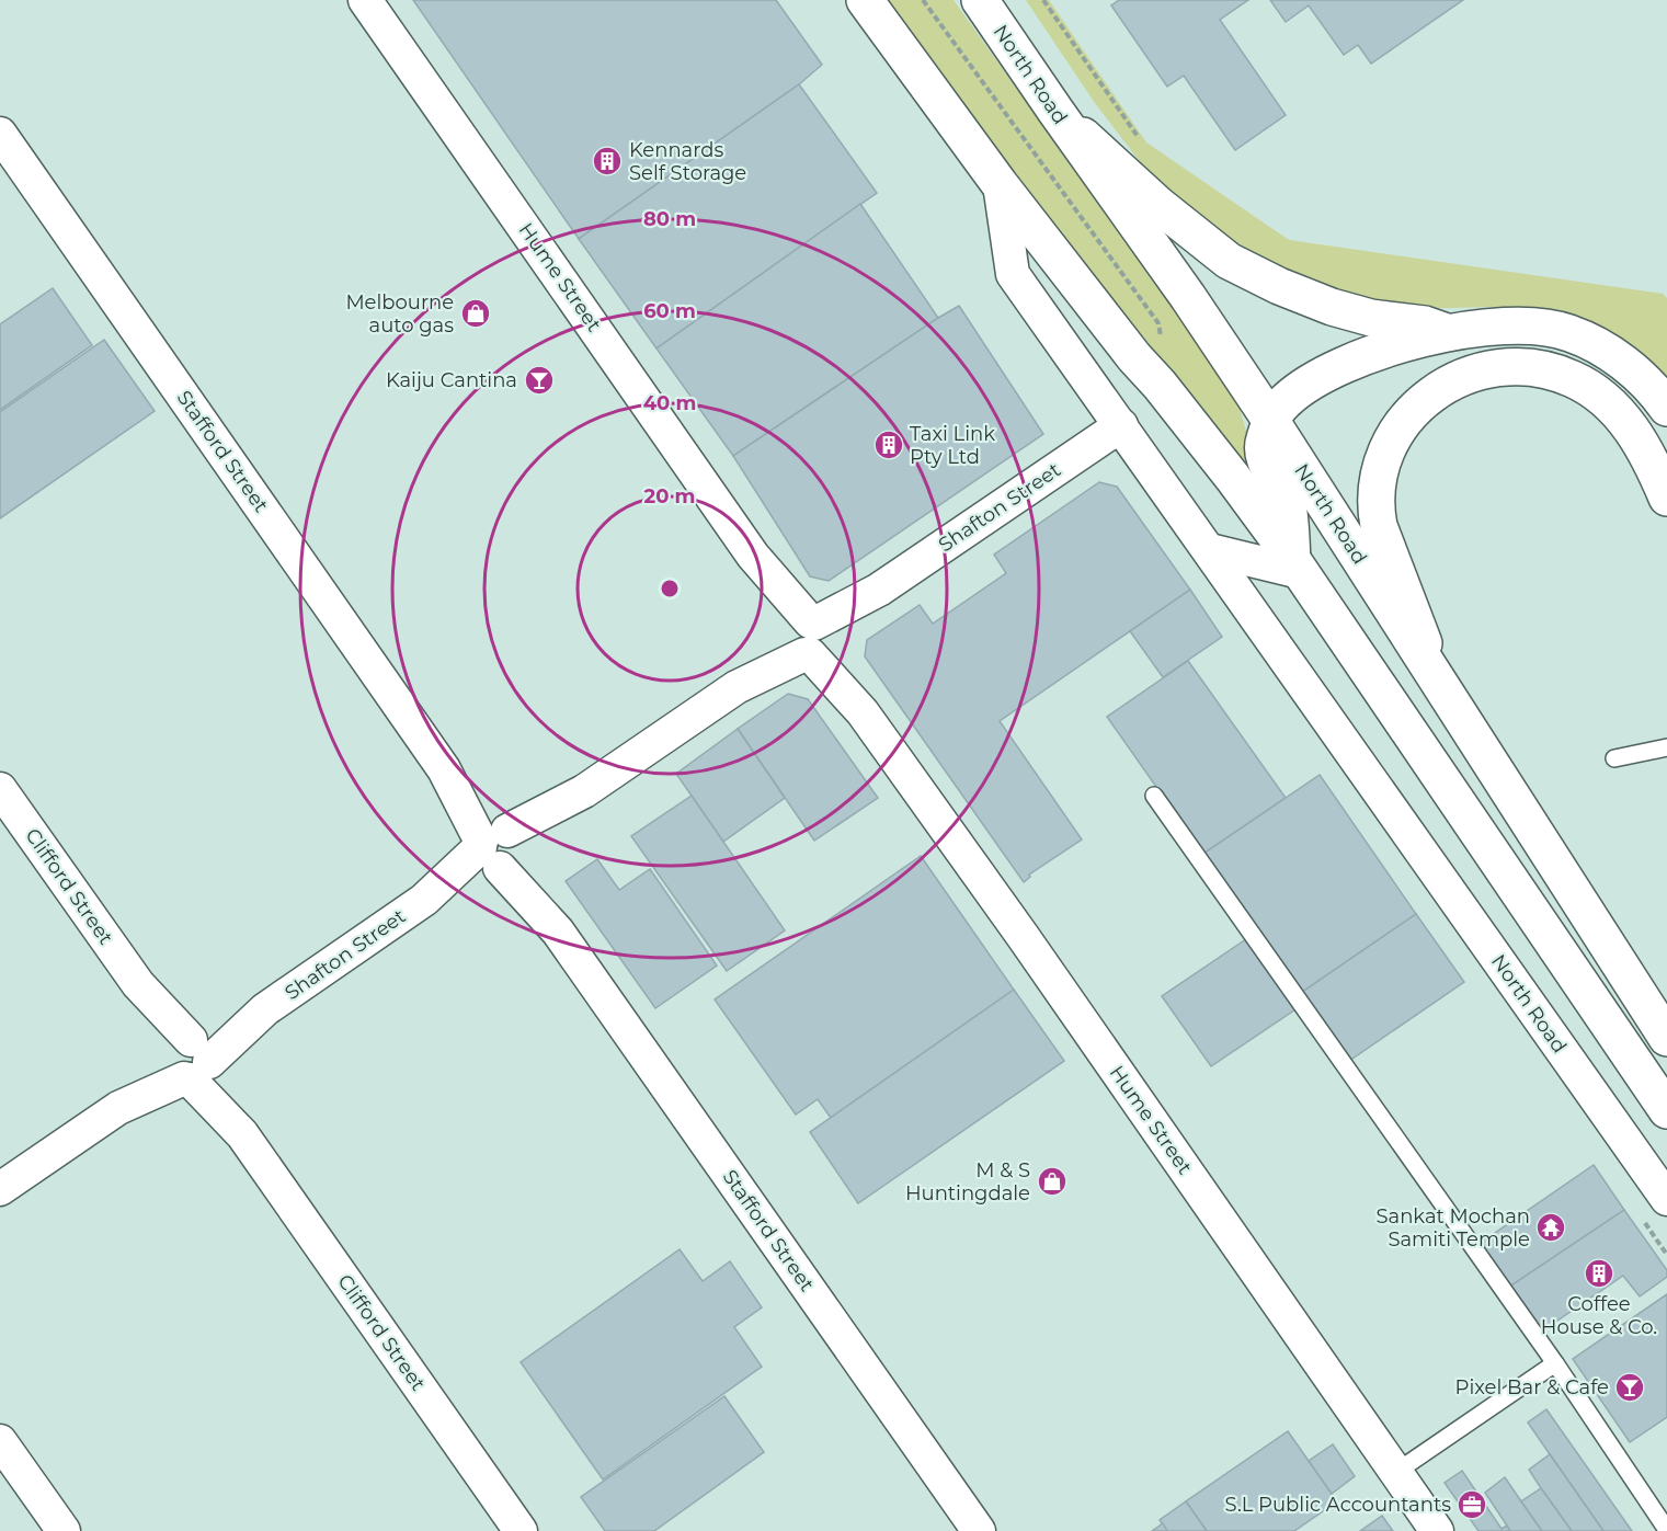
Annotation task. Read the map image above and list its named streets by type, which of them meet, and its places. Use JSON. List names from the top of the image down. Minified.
{"streets":{"main road":["North Road"],"street":["Hume Street","Stafford Street","Shafton Street","Clifford Street"]},"crossings":[["North Road","Shafton Street"],["Hume Street","Shafton Street"],["Stafford Street","Shafton Street"],["Shafton Street","Clifford Street"]],"places":{"building":["Kennards Self Storage","Taxi Link Pty Ltd","Coffee House & Co."],"shop":["Melbourne auto gas","M & S Huntingdale"],"bar":["Kaiju Cantina","Pixel Bar & Cafe"],"temple":["Sankat Mochan Samiti Temple"],"office":["S.L Public Accountants"]},"rings":["80 m","60 m","40 m","20 m"]}
